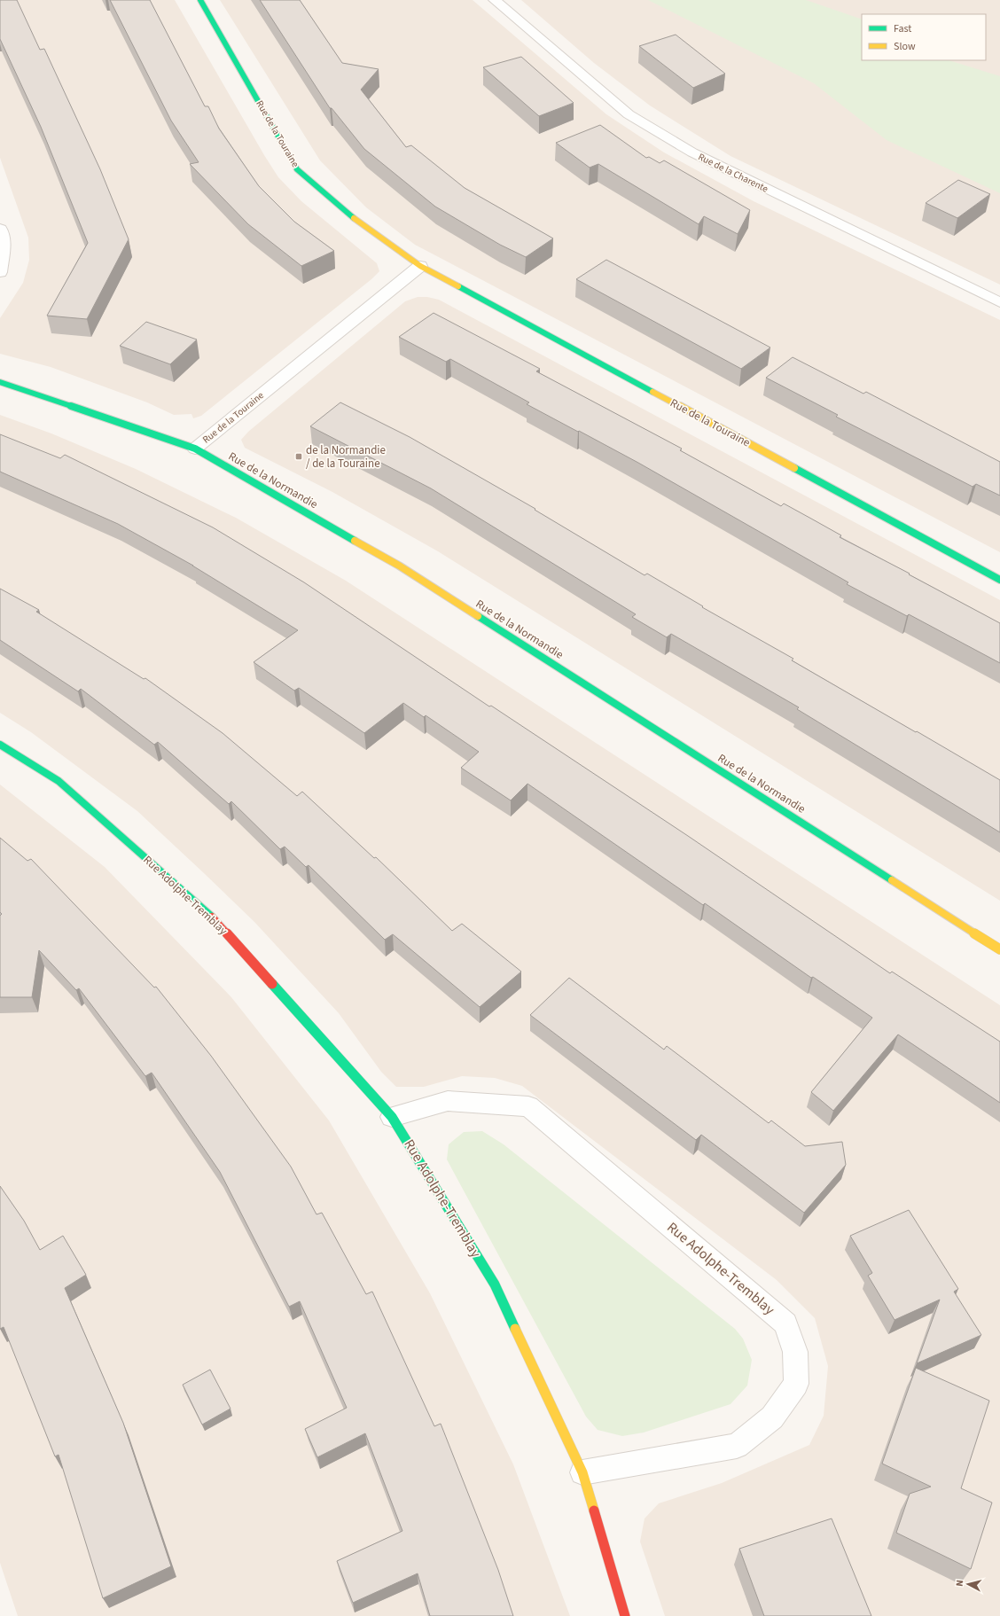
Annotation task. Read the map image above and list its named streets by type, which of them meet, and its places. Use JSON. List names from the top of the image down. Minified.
{"streets":{"street":["Rue de la Touraine","Rue de la Charente","Rue de la Normandie","Rue Adolphe-Tremblay"]},"crossings":[["Rue de la Touraine","Rue de la Normandie"]],"places":{"transit":["de la Normandie / de la Touraine"]},"legend":["Fast","Slow"],"north":"left"}
